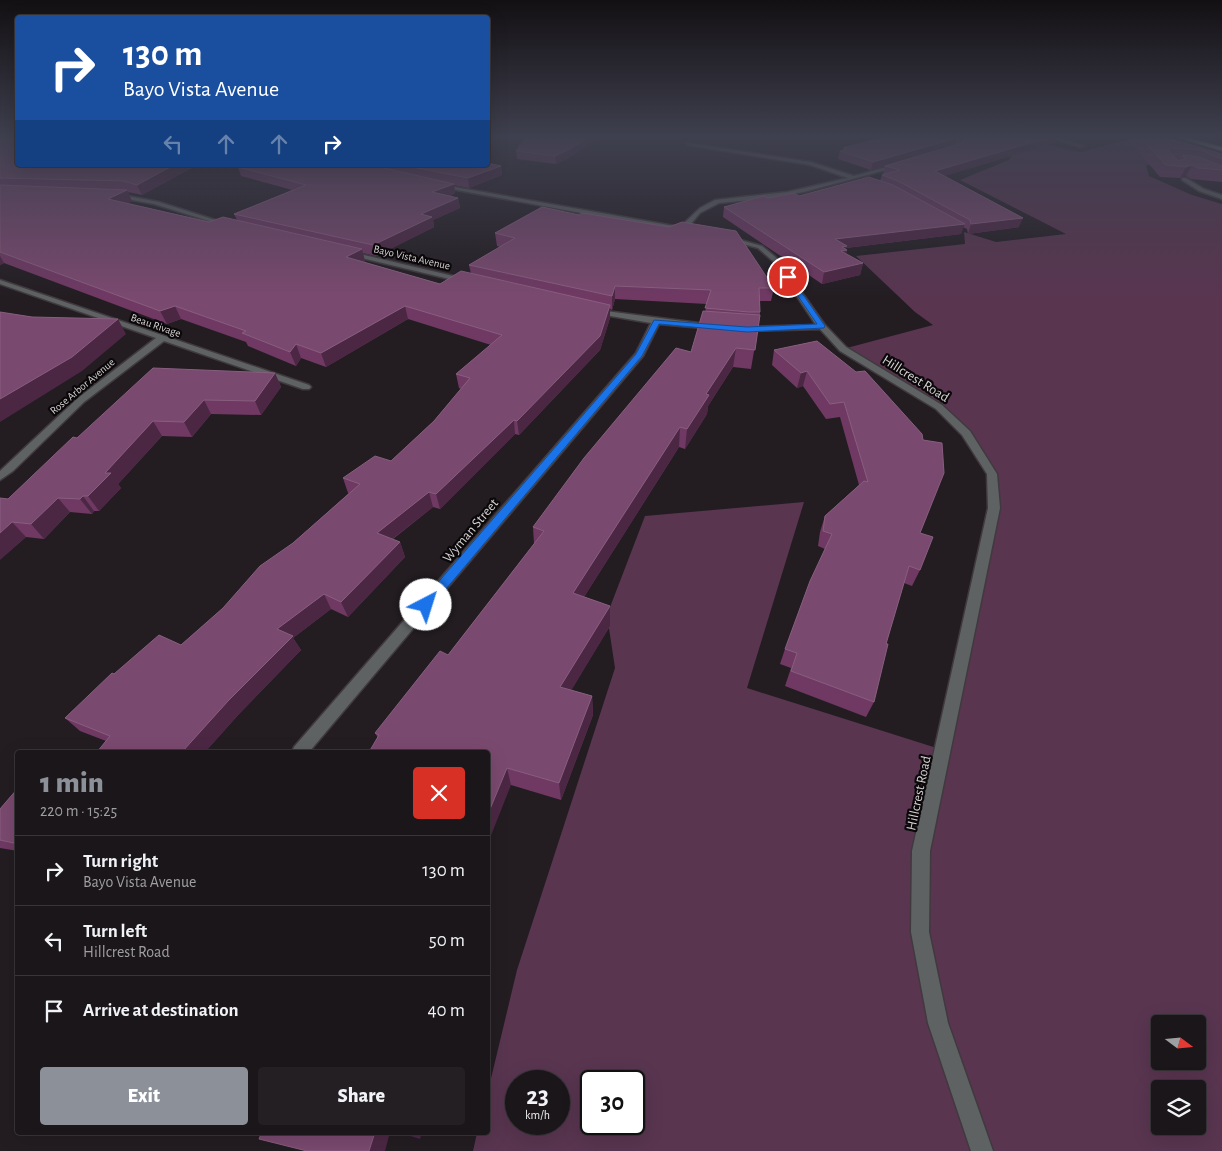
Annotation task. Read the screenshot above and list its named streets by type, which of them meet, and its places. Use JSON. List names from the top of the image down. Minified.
{"streets":{"street":["Bayo Vista Avenue","Beau Rivage","Hillcrest Road","Rose Arbor Avenue","Wyman Street"]},"crossings":[["Beau Rivage","Rose Arbor Avenue"]],"north":"right","page":{"turn":["130 m","Bayo Vista Avenue"],"heading":["1 min","220 m · 15:25"],"list":[{"name":"Turn right","note":"Bayo Vista Avenue","value":"130 m"},{"name":"Turn left","note":"Hillcrest Road","value":"50 m"},{"name":"Arrive at destination","value":"40 m"}],"buttons":["Exit","Share"],"speed":"23 km/h","limit":"30"}}
